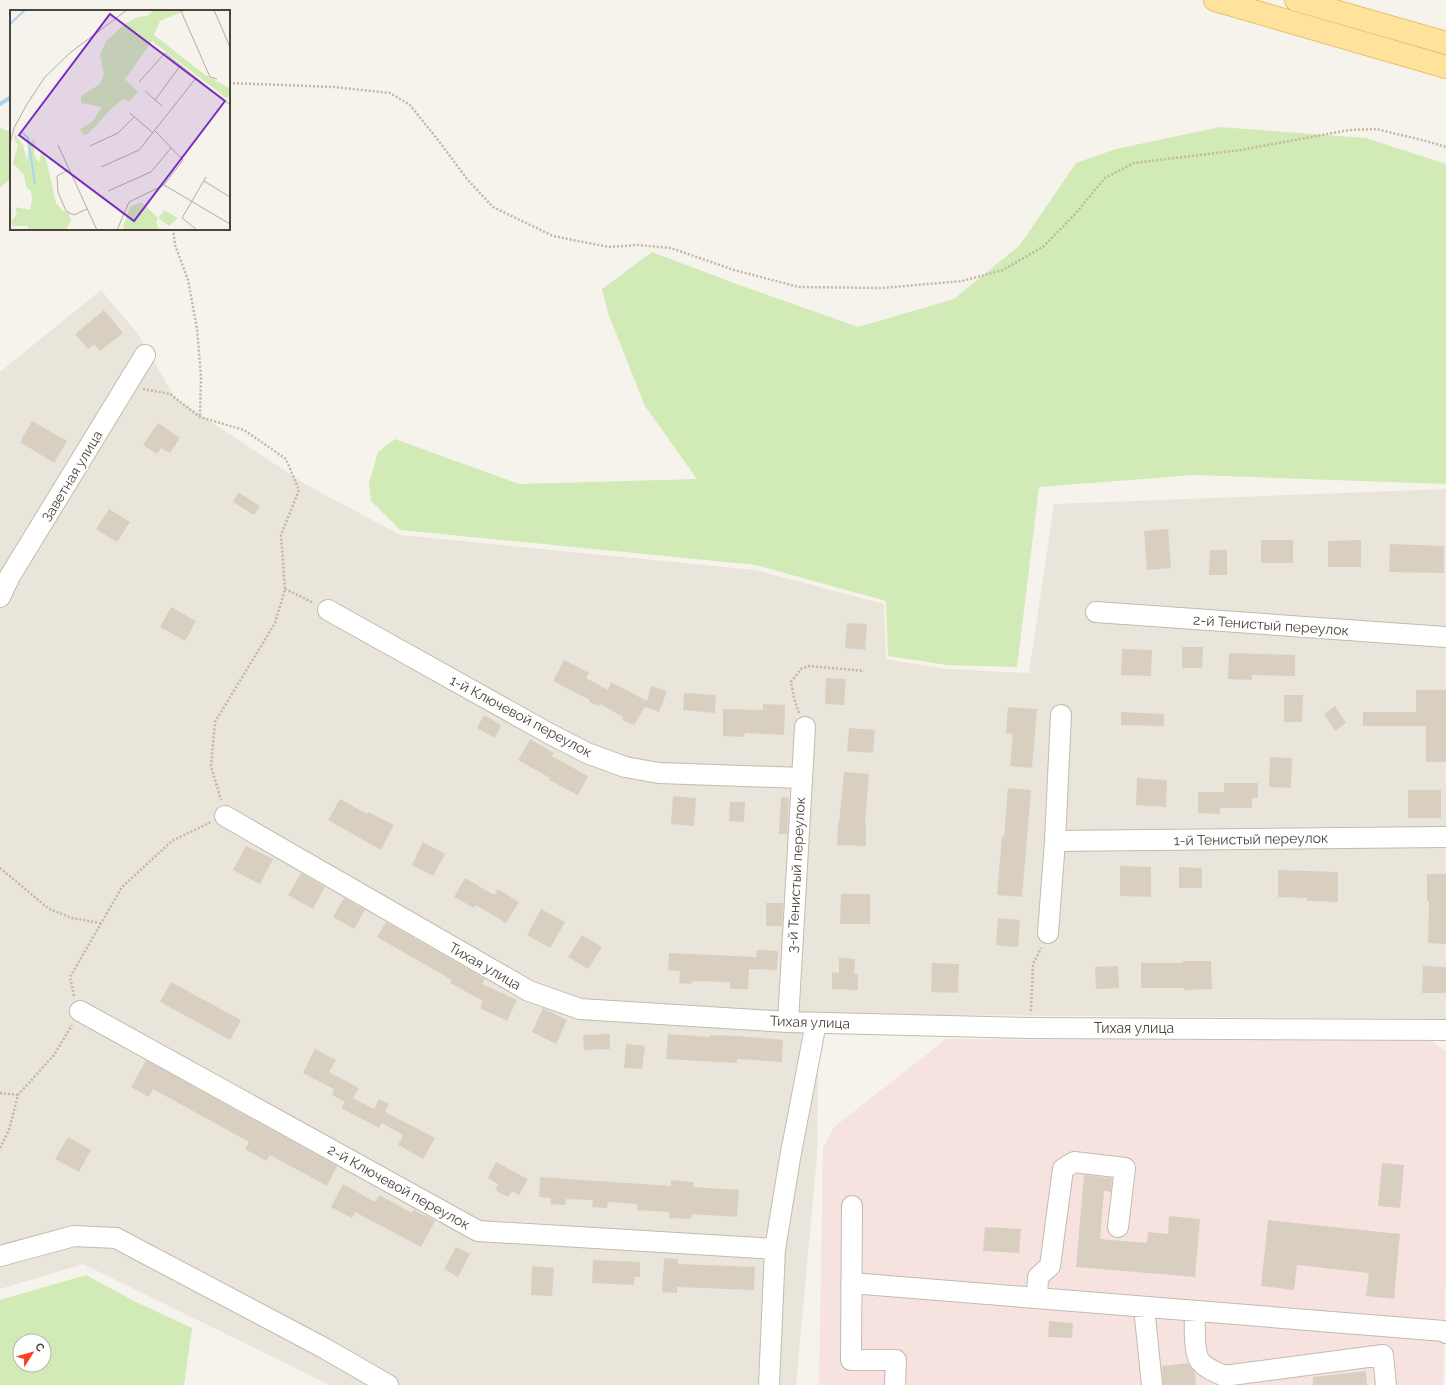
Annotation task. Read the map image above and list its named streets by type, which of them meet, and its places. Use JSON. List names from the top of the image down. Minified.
{"streets":{"street":["Заветная улица","2-й Тенистый переулок","1-й Ключевой переулок","1-й Тенистый переулок","3-й Тенистый переулок","Тихая улица","2-й Ключевой переулок"]},"crossings":[["1-й Ключевой переулок","3-й Тенистый переулок"],["3-й Тенистый переулок","Тихая улица"]],"north":"top right"}
